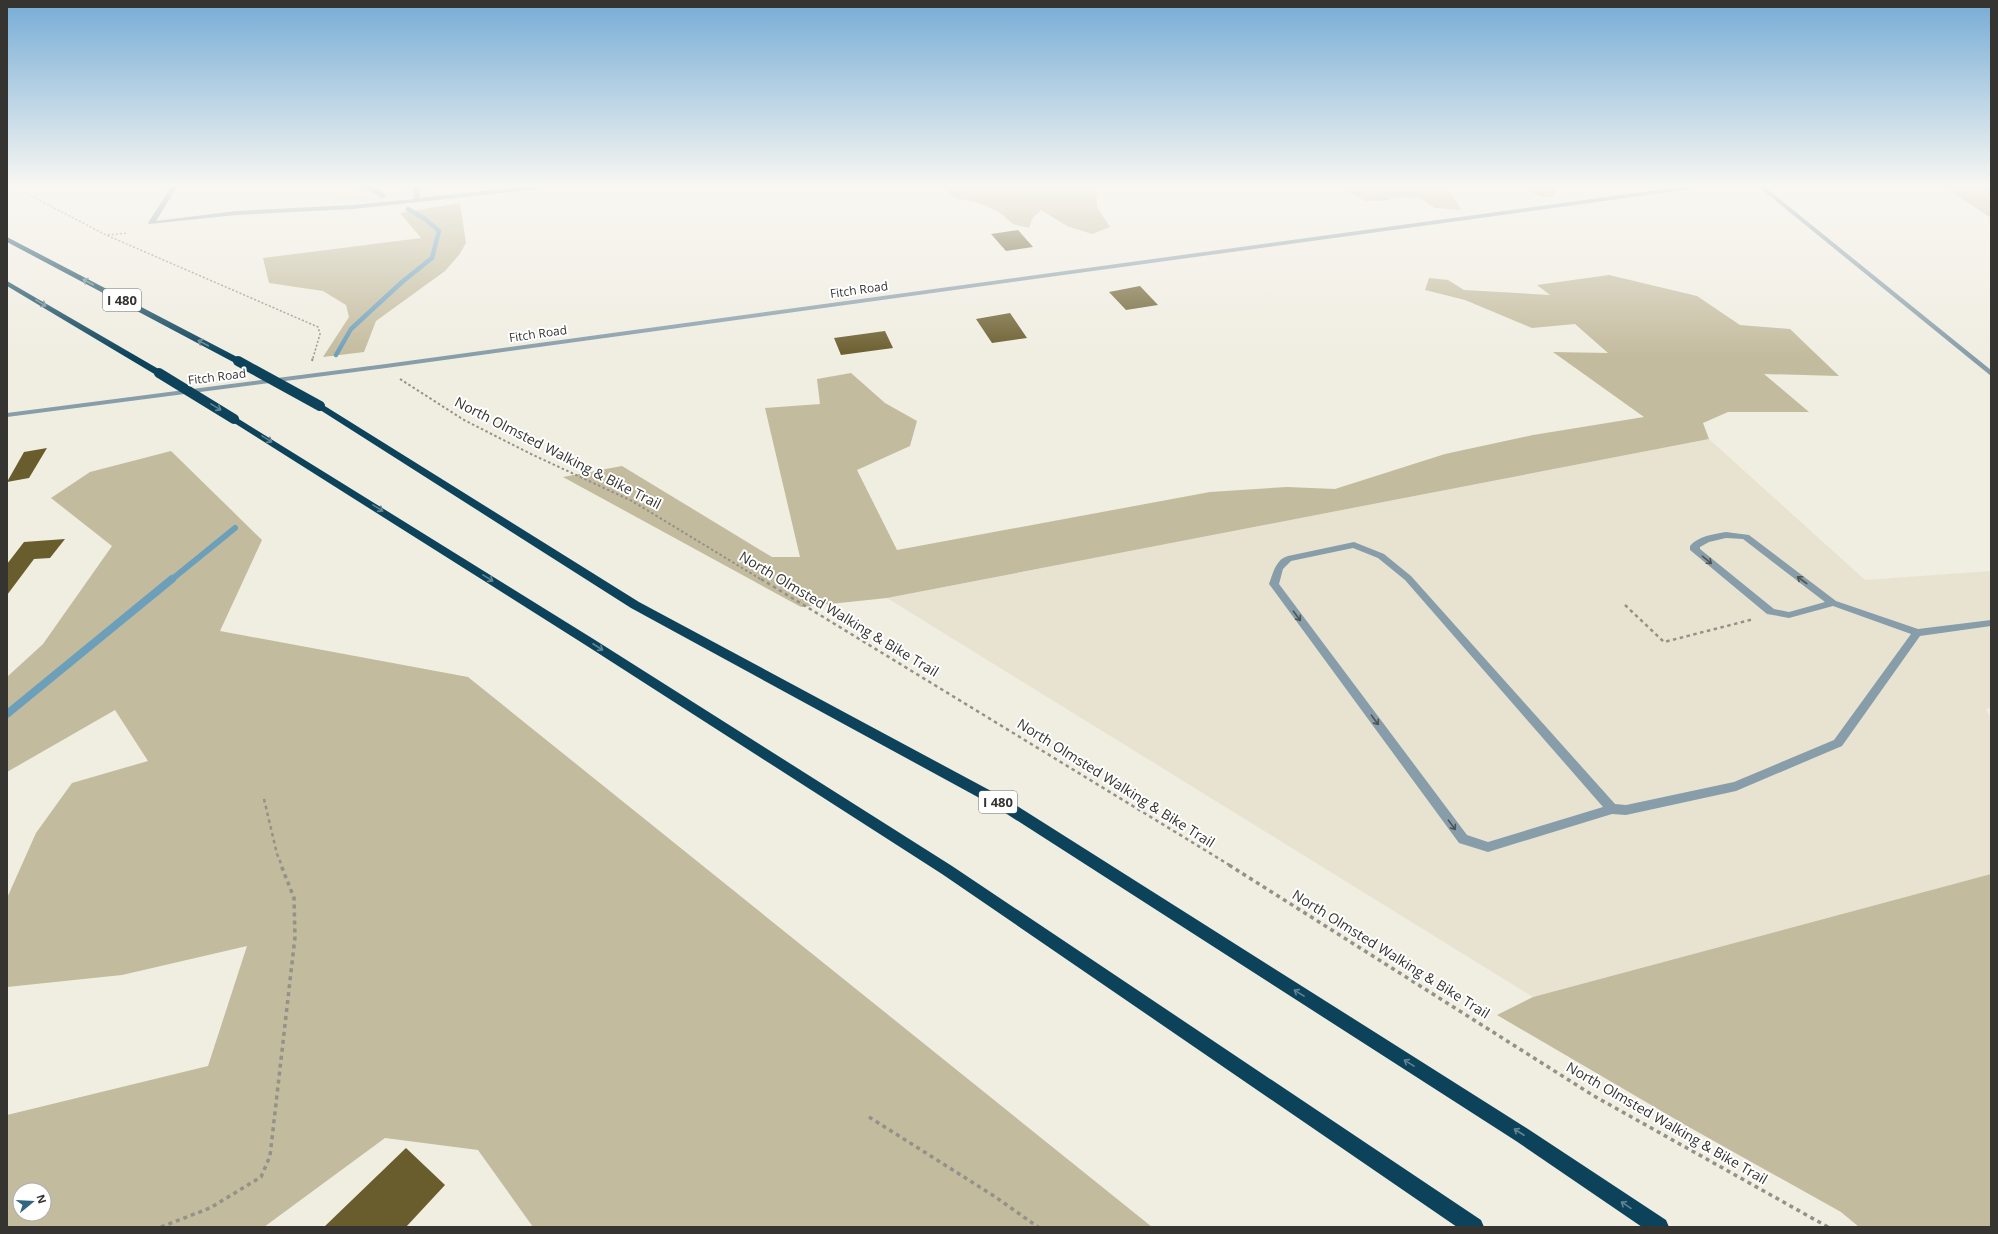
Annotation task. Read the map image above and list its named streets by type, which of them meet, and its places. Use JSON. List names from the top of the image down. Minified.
{"streets":{"highway":["I 480"],"street":["Fitch Road"],"path":["North Olmsted Walking & Bike Trail"]},"north":"right"}
